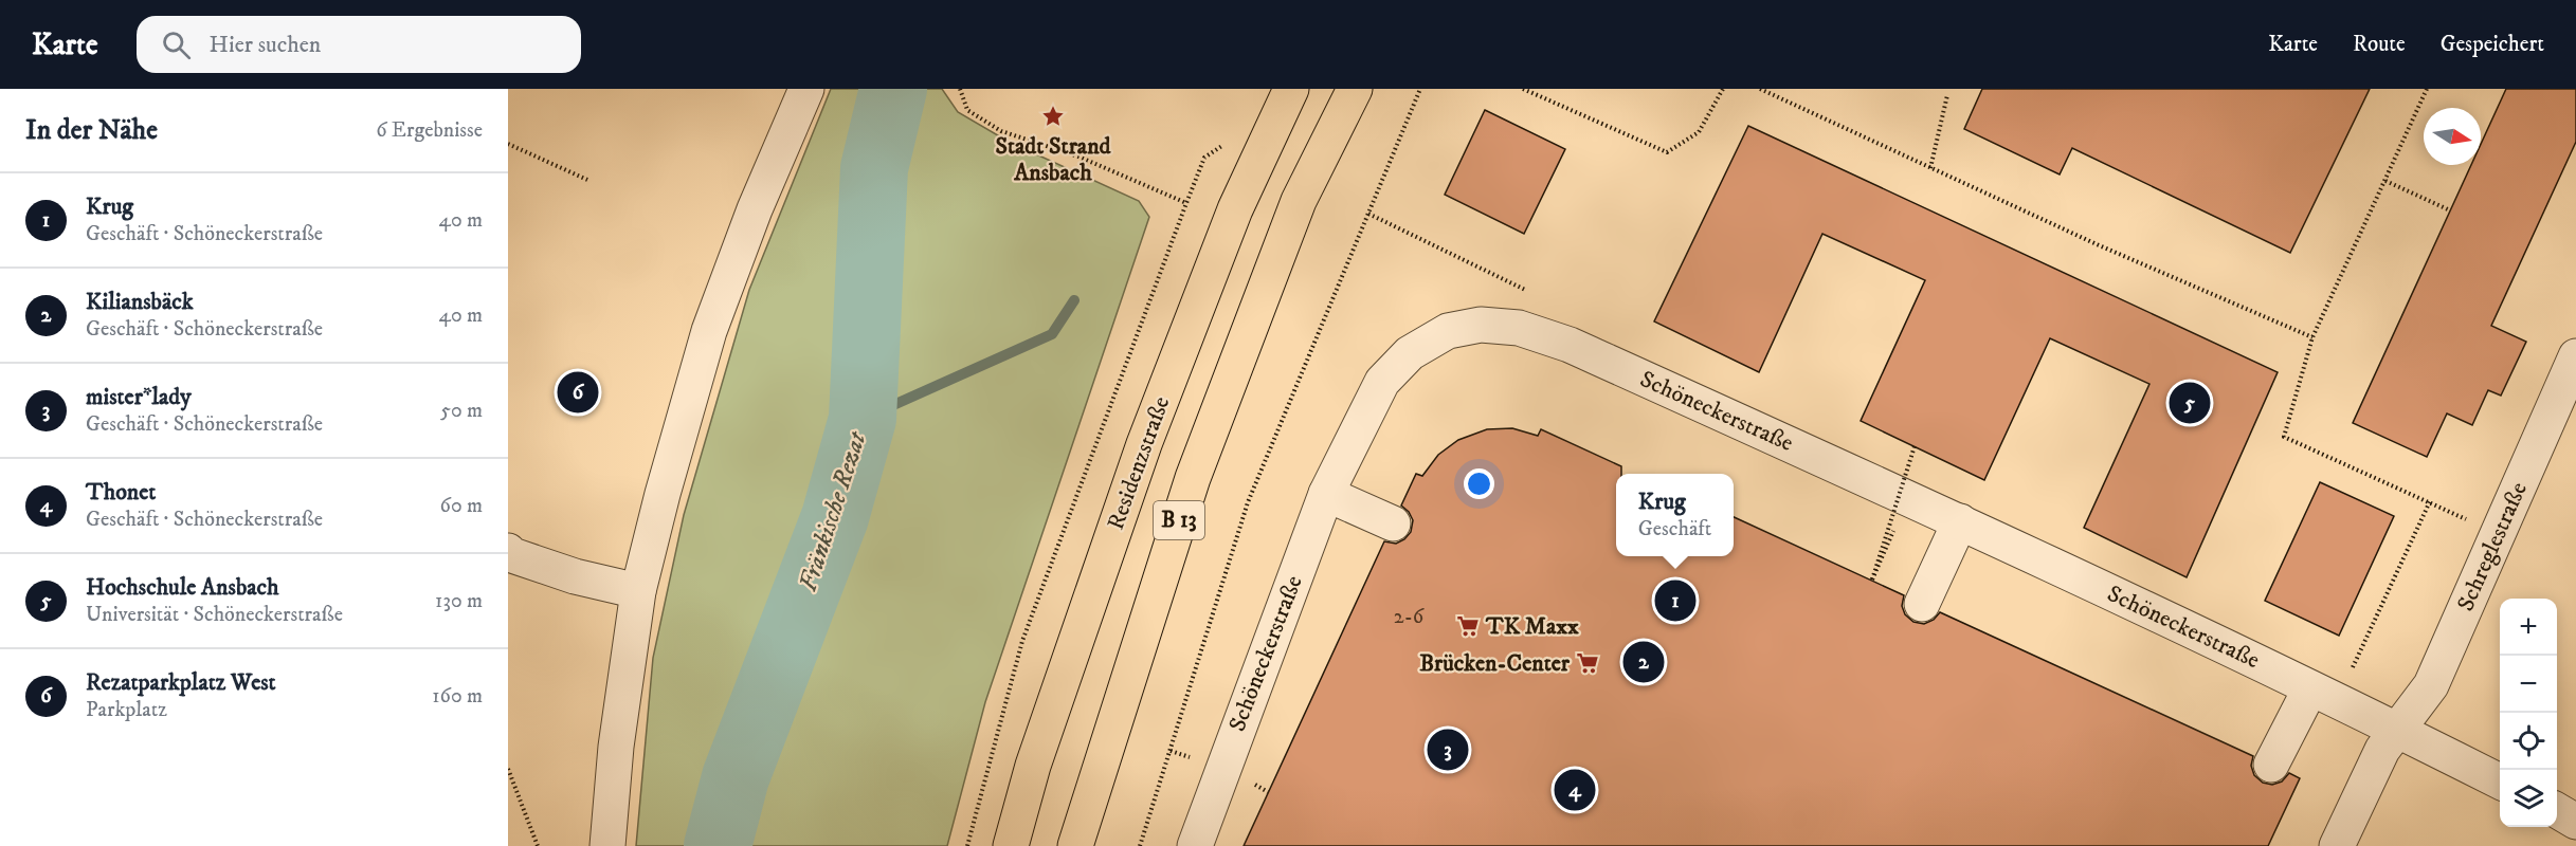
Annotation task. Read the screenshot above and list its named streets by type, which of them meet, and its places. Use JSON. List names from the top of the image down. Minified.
{"streets":{"main road":["Residenzstraße","B 13"],"street":["Schöneckerstraße","Schreglestraße"]},"crossings":[["Schöneckerstraße","Schreglestraße"]],"water":["Fränkische Rezat"],"places":{"place":["Stadt Strand Ansbach"],"supermarket":["TK Maxx","Brücken-Center"]},"house_numbers":["2-6"],"north":"right","page":{"header":"Karte","search":"Hier suchen","nav":["Karte","Route","Gespeichert"],"heading":["In der Nähe","6 Ergebnisse"],"list":[{"mark":"1","name":"Krug","note":"Geschäft · Schöneckerstraße","value":"40 m"},{"mark":"2","name":"Kiliansbäck","note":"Geschäft · Schöneckerstraße","value":"40 m"},{"mark":"3","name":"mister*lady","note":"Geschäft · Schöneckerstraße","value":"50 m"},{"mark":"4","name":"Thonet","note":"Geschäft · Schöneckerstraße","value":"60 m"},{"mark":"5","name":"Hochschule Ansbach","note":"Universität · Schöneckerstraße","value":"130 m"},{"mark":"6","name":"Rezatparkplatz West","note":"Parkplatz","value":"160 m"}],"pins":["6","5","1","2","3","4"],"popup":["Krug","Geschäft"],"map_buttons":["+","−"]}}
